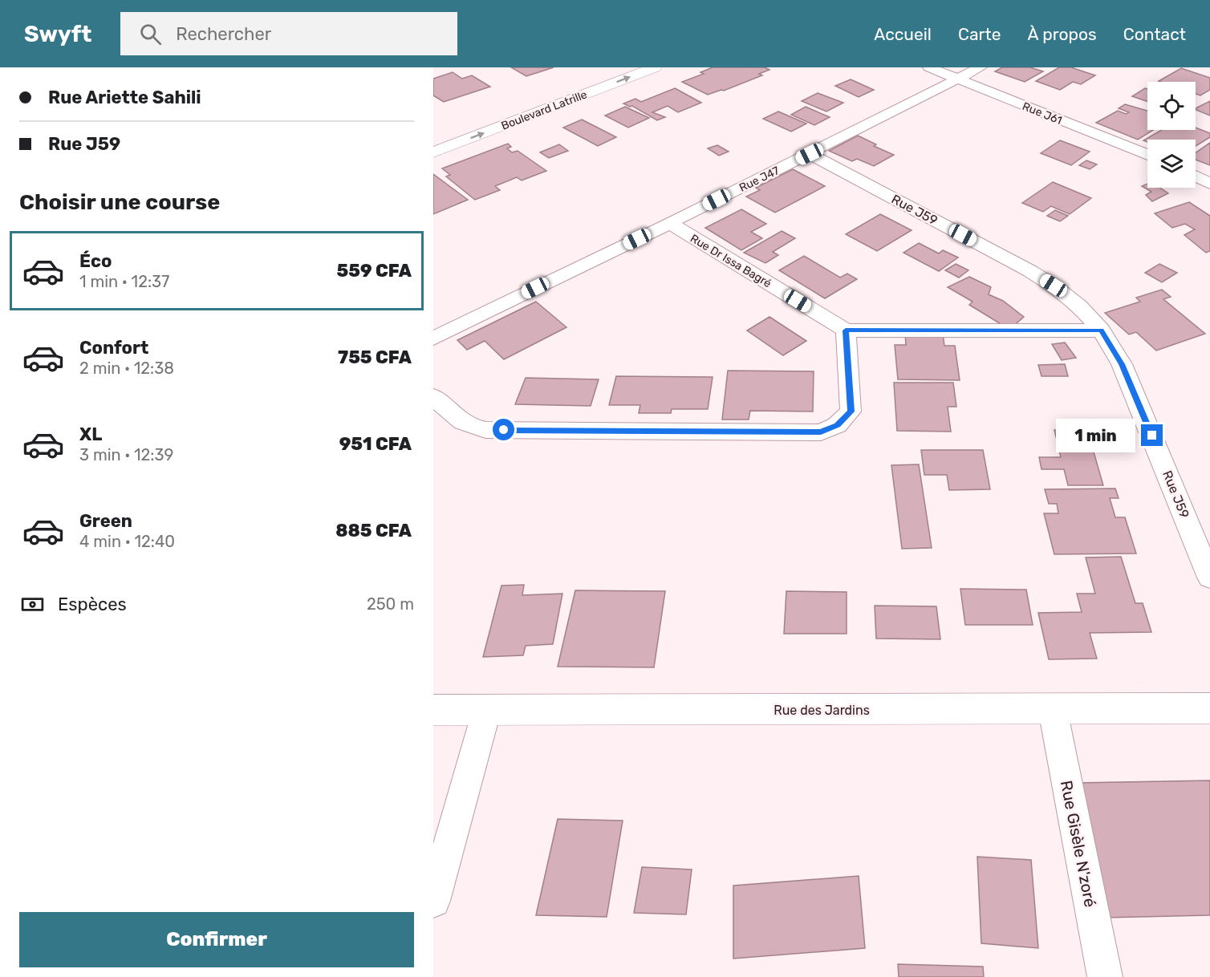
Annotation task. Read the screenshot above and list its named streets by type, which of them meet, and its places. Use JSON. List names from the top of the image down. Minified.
{"streets":{"main road":["Boulevard Latrille","Rue des Jardins"],"street":["Rue J61","Rue J47","Rue J59","Rue Dr Issa Bagré","Rue Gisèle N'zoré"]},"crossings":[["Rue J61","Rue J47"],["Rue J47","Rue J59"],["Rue J47","Rue Dr Issa Bagré"],["Rue des Jardins","Rue Gisèle N'zoré"]],"page":{"header":"Swyft","search":"Rechercher","nav":["Accueil","Carte","À propos","Contact"],"banner":["Rue Ariette Sahili","Rue J59"],"heading":"Choisir une course","list":[{"name":"Éco","note":"1 min · 12:37","value":"559 CFA"},{"name":"Confort","note":"2 min · 12:38","value":"755 CFA"},{"name":"XL","note":"3 min · 12:39","value":"951 CFA"},{"name":"Green","note":"4 min · 12:40","value":"885 CFA"}],"bubble":"1 min","pay":["Espèces","250 m"],"buttons":"Confirmer"}}
